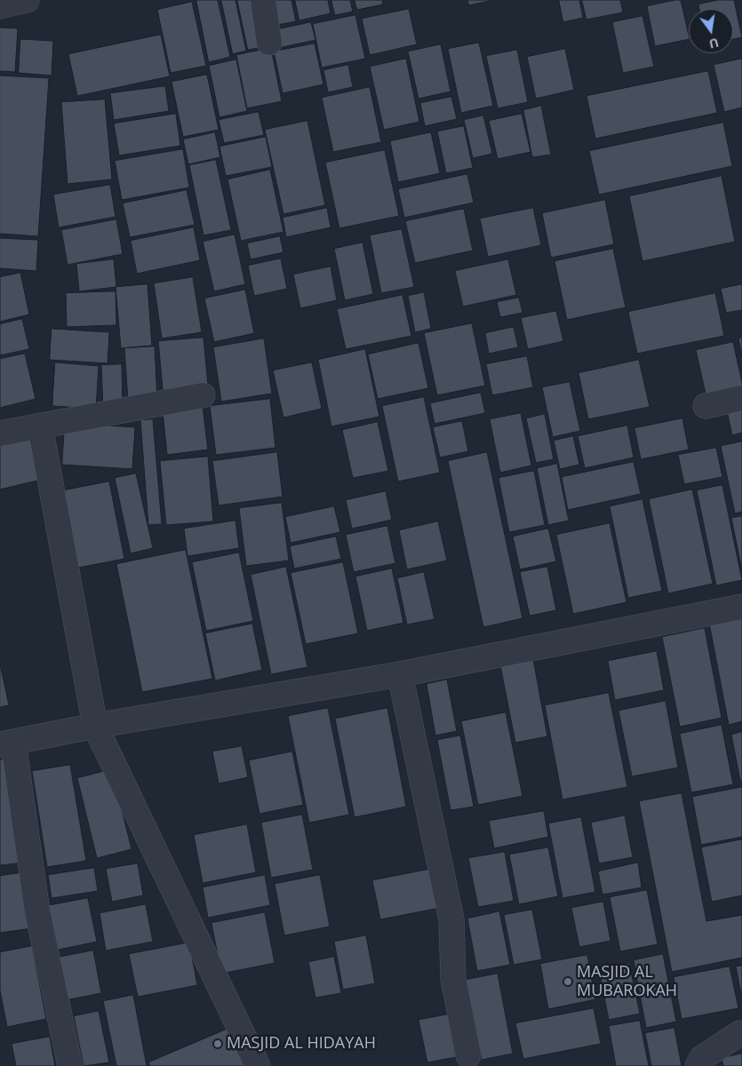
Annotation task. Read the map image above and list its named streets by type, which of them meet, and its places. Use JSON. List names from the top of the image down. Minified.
{"places":["MASJID AL MUBAROKAH","MASJID AL HIDAYAH"],"north":"bottom"}
